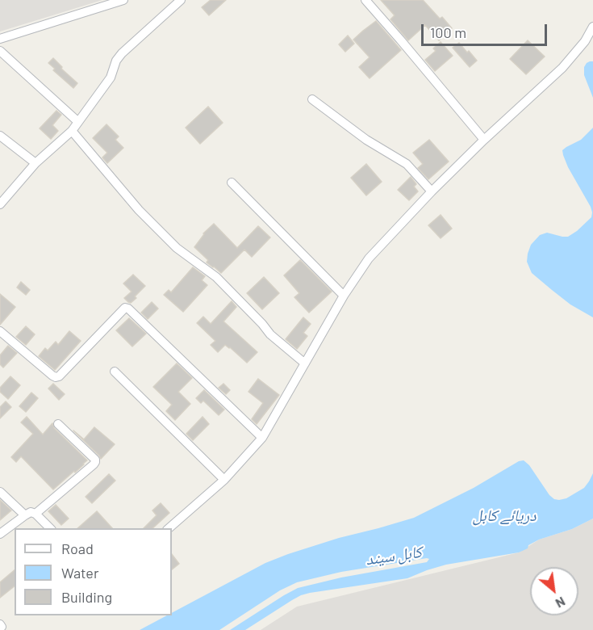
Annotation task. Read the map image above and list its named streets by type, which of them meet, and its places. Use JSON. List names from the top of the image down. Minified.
{"water":["دریائے کابل","کابل سيند"],"legend":["Road","Water","Building"],"scale_bar":"100 m","north":"bottom right"}
